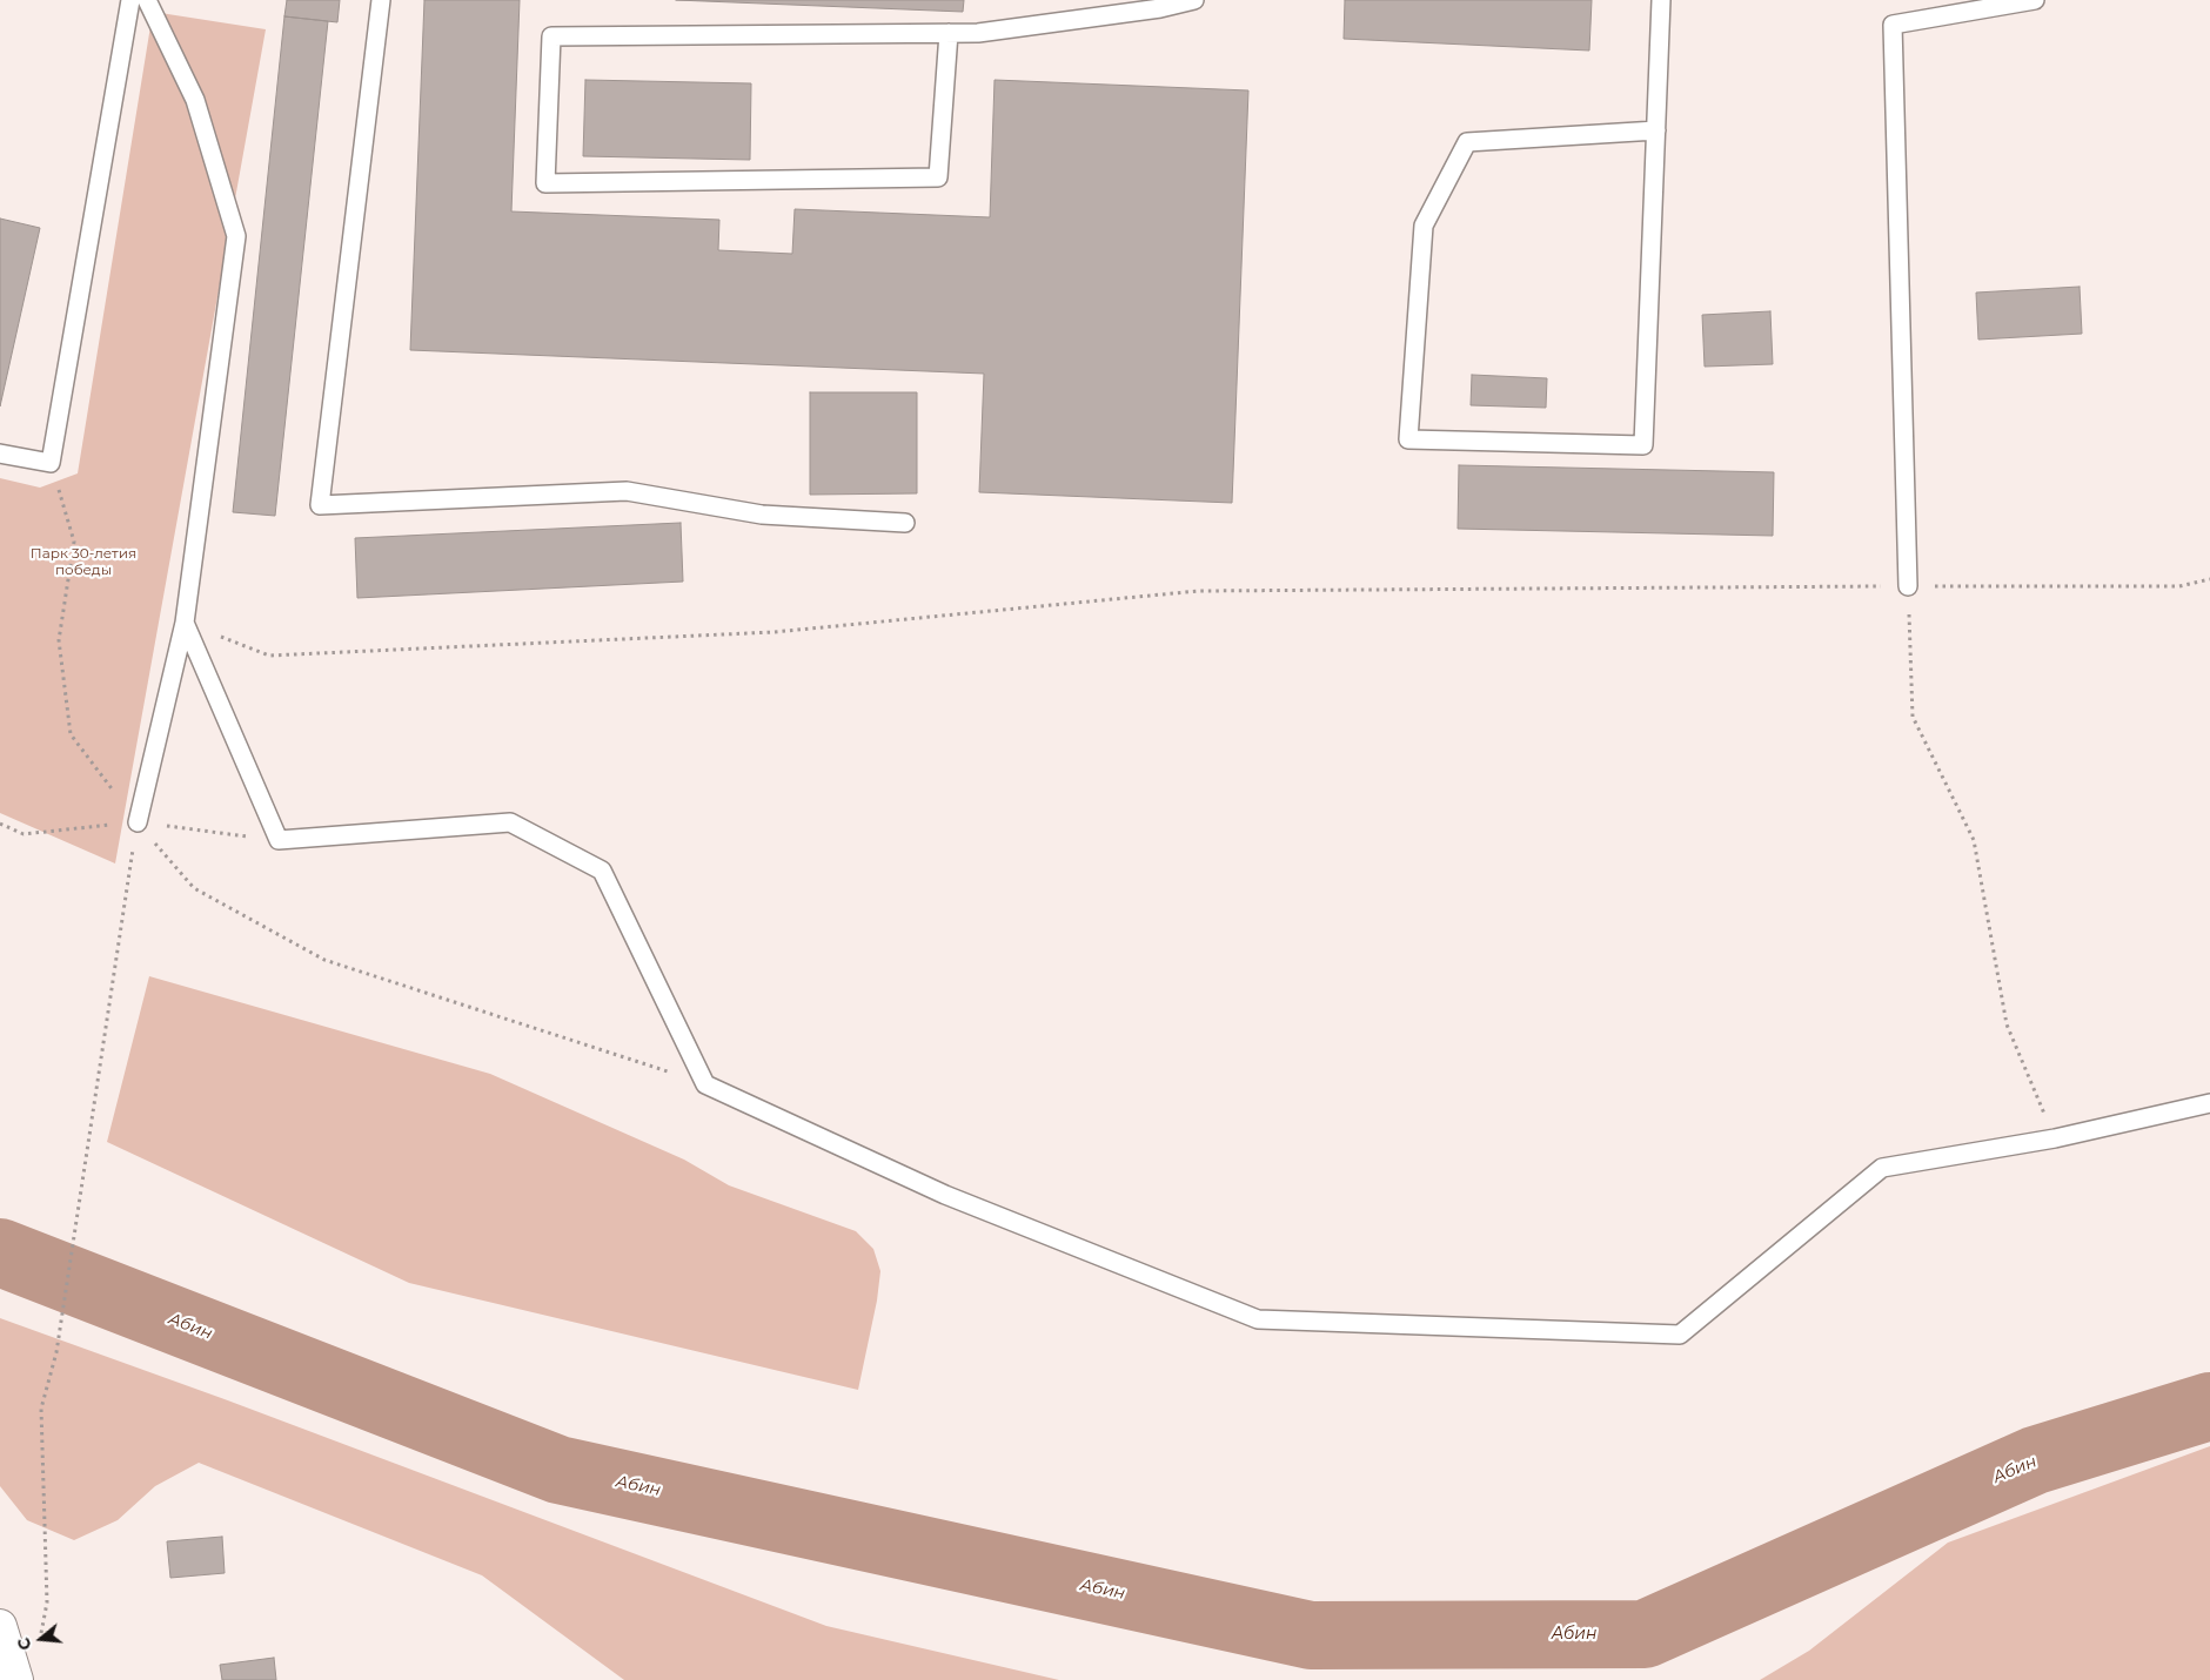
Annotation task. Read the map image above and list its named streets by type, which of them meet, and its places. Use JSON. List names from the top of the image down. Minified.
{"water":["Абин"],"parks":["Парк 30-летия победы"],"north":"left"}
